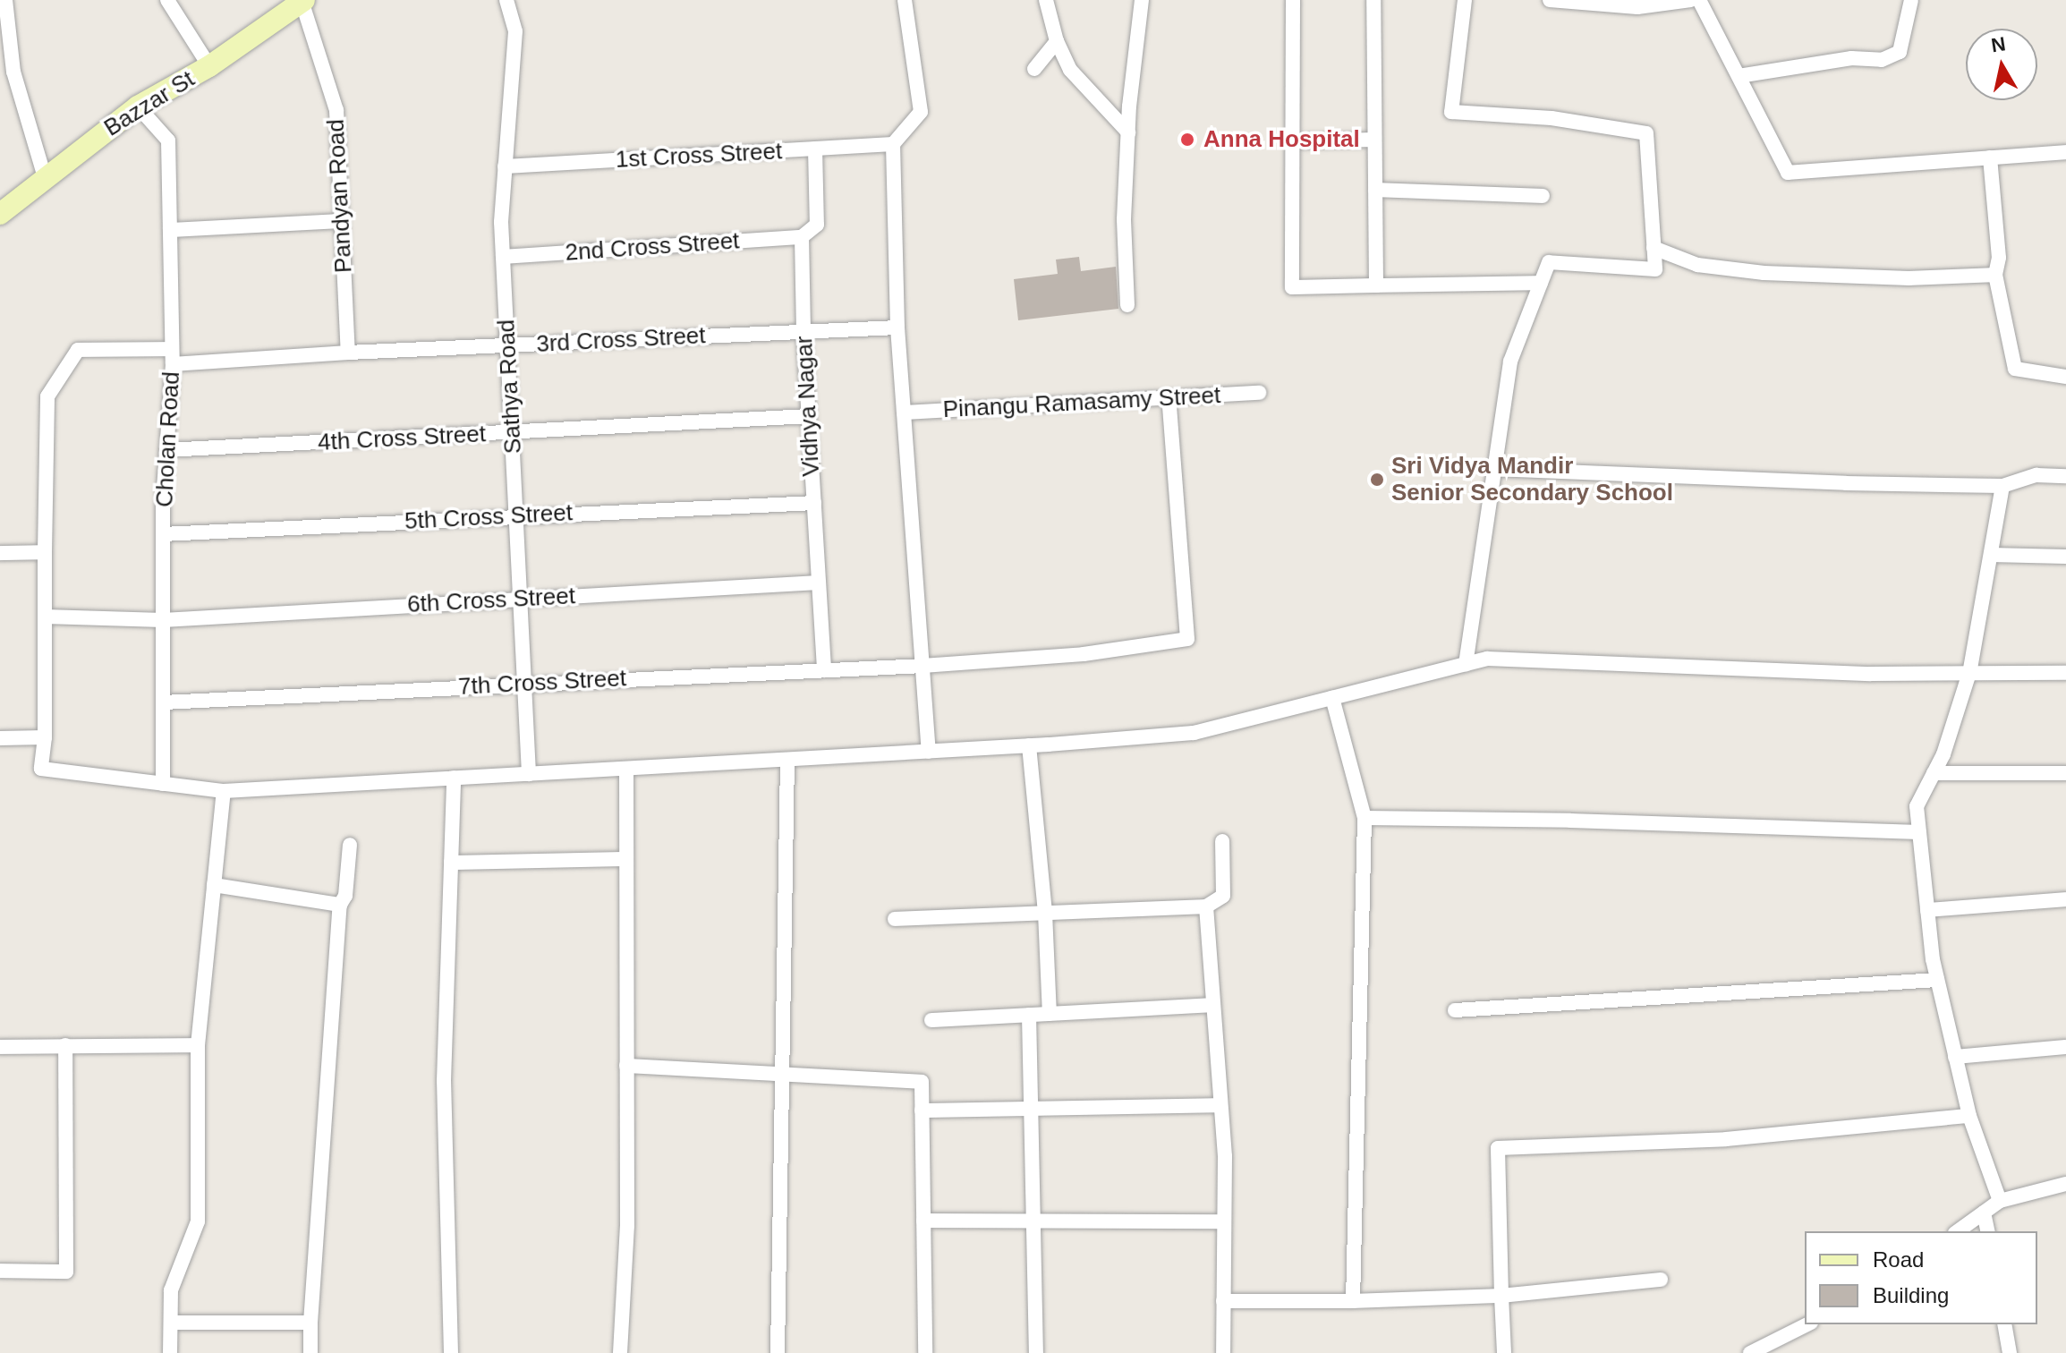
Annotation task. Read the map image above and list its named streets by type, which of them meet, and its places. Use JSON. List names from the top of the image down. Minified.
{"streets":{"main road":["Bazzar St"],"street":["1st Cross Street","Pandyan Road","2nd Cross Street","3rd Cross Street","Sathya Road","Pinangu Ramasamy Street","Vidhya Nagar","4th Cross Street","Cholan Road","5th Cross Street","6th Cross Street","7th Cross Street"]},"crossings":[["Bazzar St","Pandyan Road"],["Bazzar St","Cholan Road"],["1st Cross Street","Sathya Road"],["1st Cross Street","Vidhya Nagar"],["Pandyan Road","3rd Cross Street"],["2nd Cross Street","Sathya Road"],["2nd Cross Street","Vidhya Nagar"],["3rd Cross Street","Sathya Road"],["3rd Cross Street","Vidhya Nagar"],["3rd Cross Street","Cholan Road"],["Sathya Road","4th Cross Street"],["Sathya Road","5th Cross Street"],["Sathya Road","6th Cross Street"],["Sathya Road","7th Cross Street"],["Pinangu Ramasamy Street","7th Cross Street"],["Vidhya Nagar","4th Cross Street"],["Vidhya Nagar","5th Cross Street"],["Vidhya Nagar","6th Cross Street"],["Vidhya Nagar","7th Cross Street"],["4th Cross Street","Cholan Road"],["Cholan Road","5th Cross Street"],["Cholan Road","6th Cross Street"],["Cholan Road","7th Cross Street"]],"places":["Anna Hospital","Sri Vidya Mandir Senior Secondary School"],"legend":["Road","Building"],"north":"top"}
